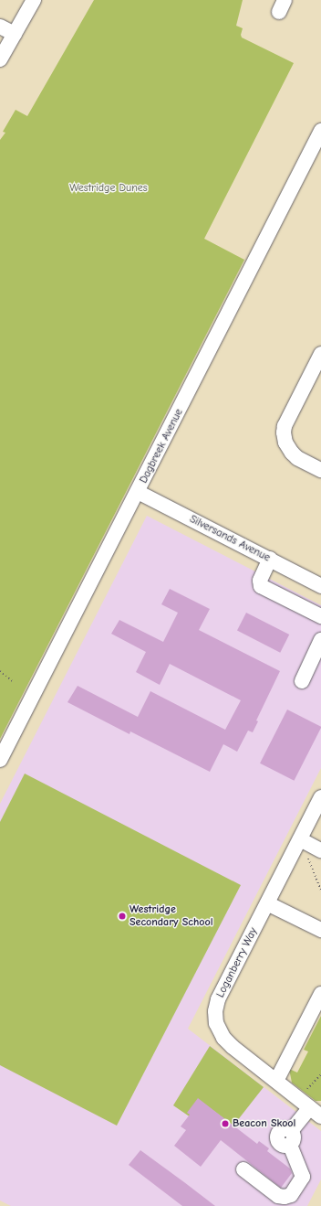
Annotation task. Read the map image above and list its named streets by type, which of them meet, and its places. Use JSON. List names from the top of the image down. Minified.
{"streets":{"street":["Dagbreek Avenue","Silversands Avenue","Loganberry Way"]},"crossings":[["Dagbreek Avenue","Silversands Avenue"]],"parks":["Westridge Dunes"],"places":["Westridge Secondary School","Beacon Skool"]}
